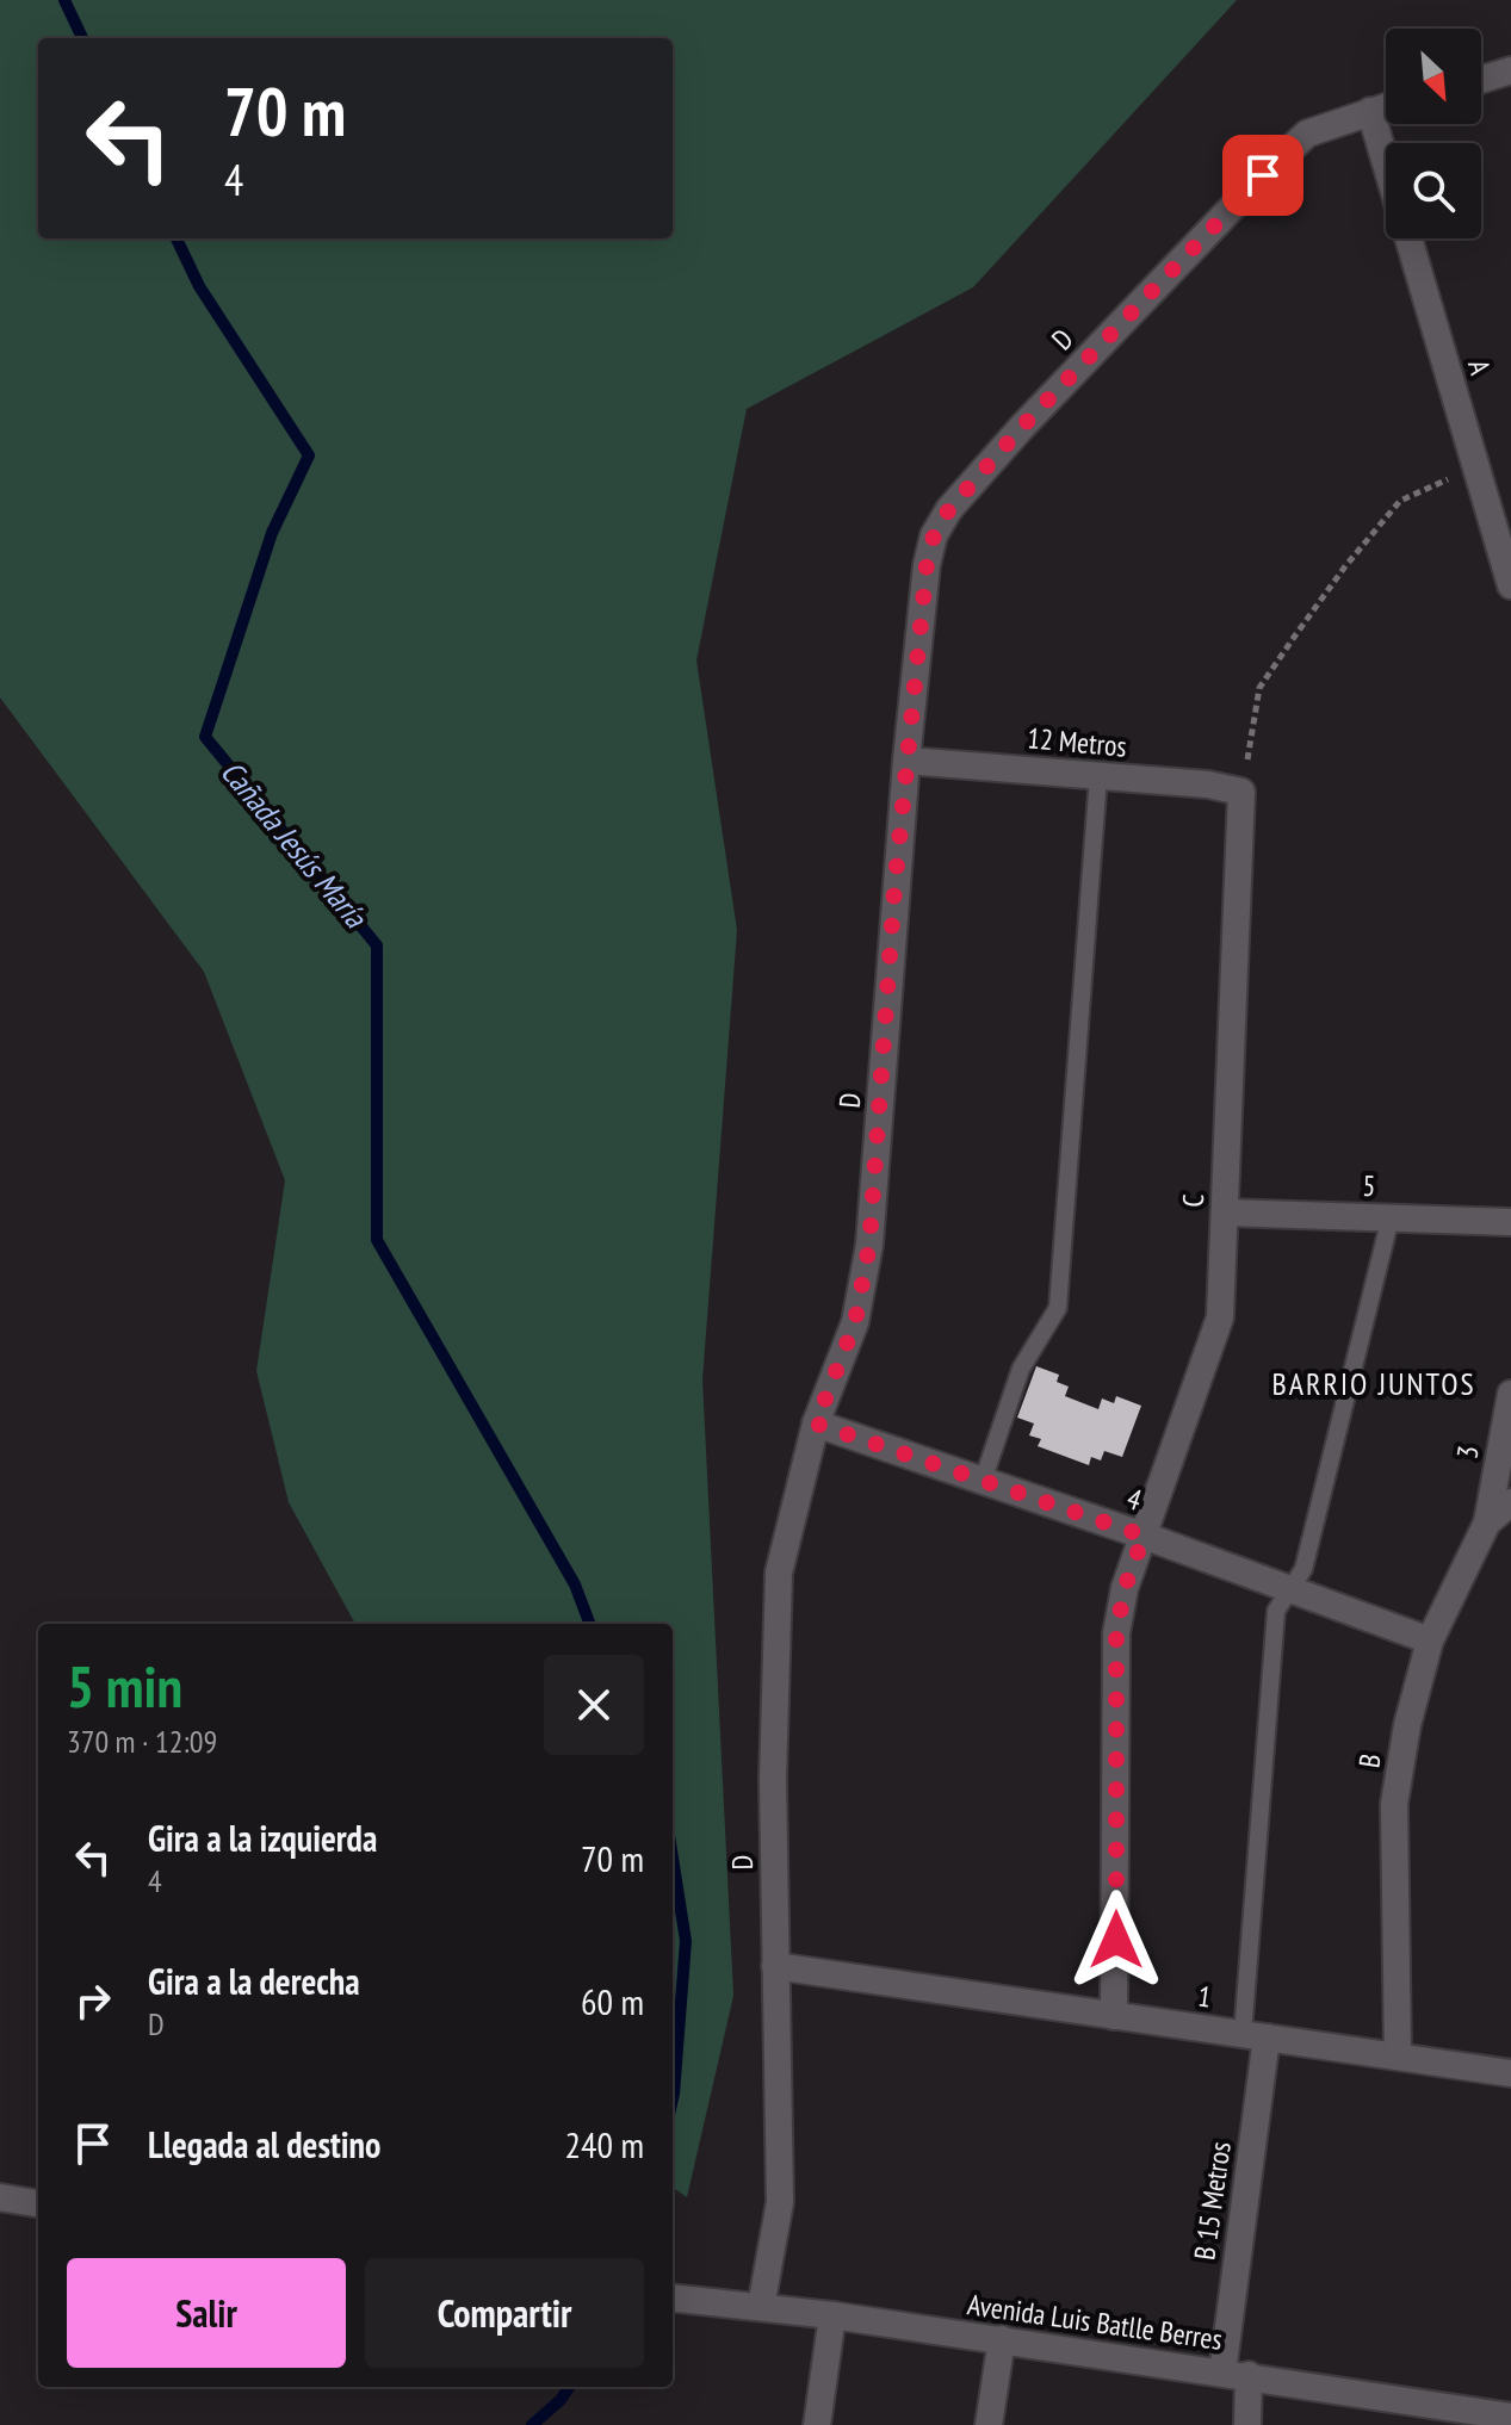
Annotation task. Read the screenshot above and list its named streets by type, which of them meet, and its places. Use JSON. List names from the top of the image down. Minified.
{"streets":{"street":["D","A","12 Metros","5","C","3","4","B","1","B 15 Metros","Avenida Luis Batlle Berres"]},"crossings":[["D","A"],["D","12 Metros"],["D","4"],["D","1"],["D","Avenida Luis Batlle Berres"],["12 Metros","C"],["5","C"],["C","4"],["C","1"],["3","B"],["4","B"],["B","1"],["1","B 15 Metros"],["B 15 Metros","Avenida Luis Batlle Berres"]],"districts":["BARRIO JUNTOS"],"water":["Cañada Jesús María"],"north":"bottom right","page":{"turn":["70 m","4"],"heading":["5 min","370 m · 12:09"],"list":[{"name":"Gira a la izquierda","note":"4","value":"70 m"},{"name":"Gira a la derecha","note":"D","value":"60 m"},{"name":"Llegada al destino","value":"240 m"}],"buttons":["Salir","Compartir"]}}
